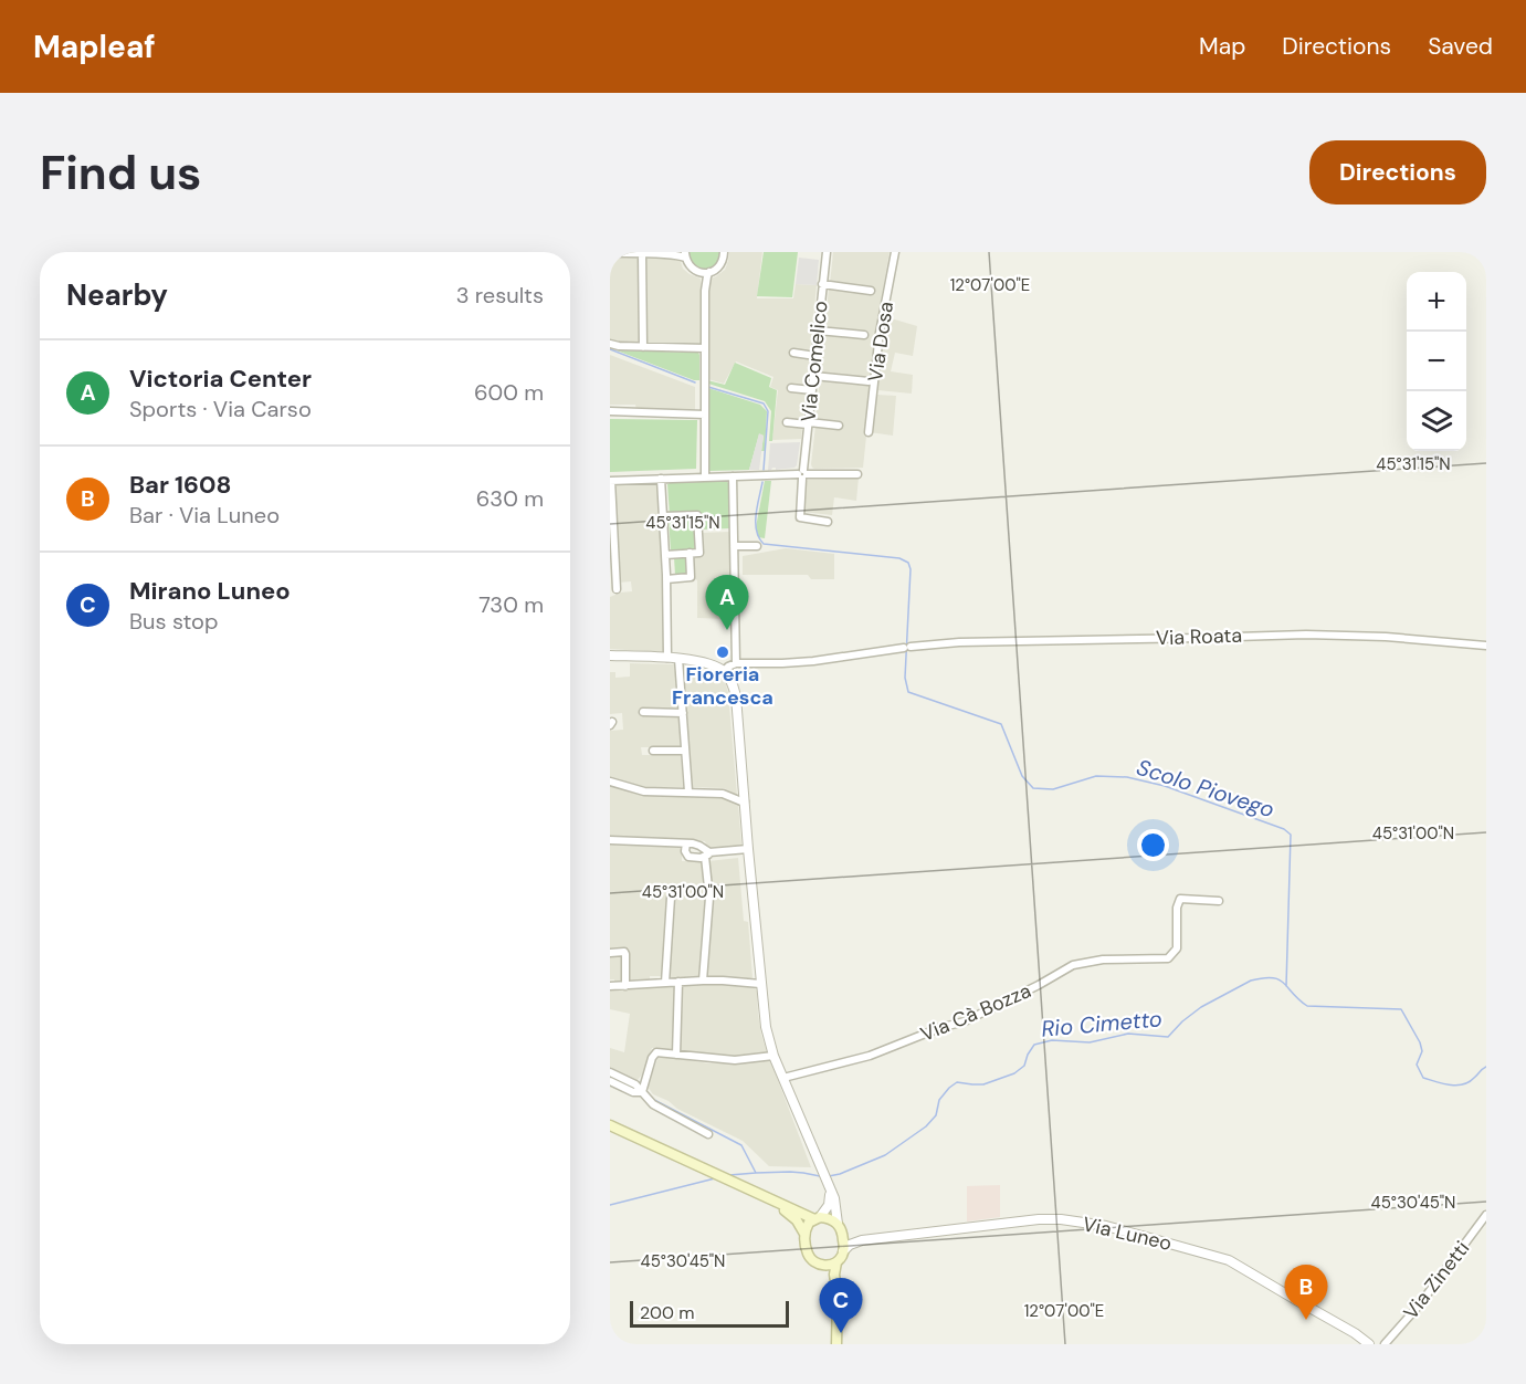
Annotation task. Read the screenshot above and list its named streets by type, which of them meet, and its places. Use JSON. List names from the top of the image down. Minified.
{"streets":{"street":["Via Dosa","Via Comelico","Via Roata","Via Cà Bozza","Via Luneo","Via Zinetti"]},"water":["Scolo Piovego","Rio Cimetto"],"places":["Fioreria Francesca"],"scale_bar":"200 m","page":{"header":"Mapleaf","nav":["Map","Directions","Saved"],"buttons":"Directions","title":"Find us","heading":["Nearby","3 results"],"map_buttons":["+","−"],"list":[{"mark":"A","name":"Victoria Center","note":"Sports · Via Carso","value":"600 m"},{"mark":"B","name":"Bar 1608","note":"Bar · Via Luneo","value":"630 m"},{"mark":"C","name":"Mirano Luneo","note":"Bus stop","value":"730 m"}],"pins":["A","B","C"],"scale":"200 m"},"coordinates":["12°07'00\"E","45°31'15\"N","45°31'00\"N","45°30'45\"N"]}
